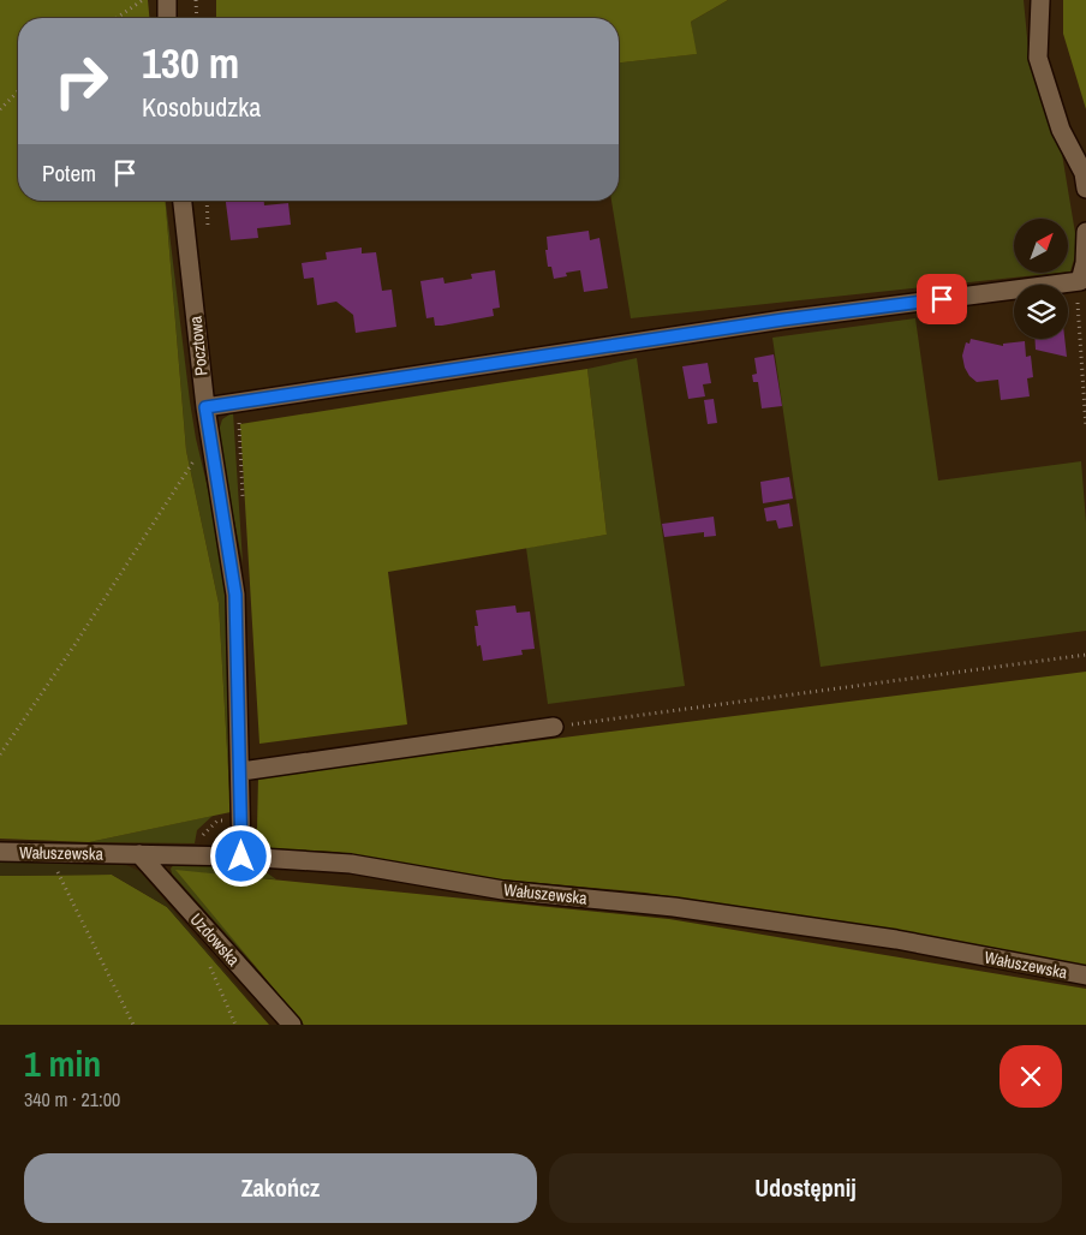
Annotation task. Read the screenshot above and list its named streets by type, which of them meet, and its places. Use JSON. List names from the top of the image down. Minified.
{"streets":{"street":["Pocztowa","Wałuszewska","Uzdowska"]},"crossings":[["Pocztowa","Wałuszewska"],["Wałuszewska","Uzdowska"]],"north":"top right","page":{"turn":["130 m","Kosobudzka"],"then":"Potem","heading":["1 min","340 m · 21:00"],"buttons":["Zakończ","Udostępnij"]}}
